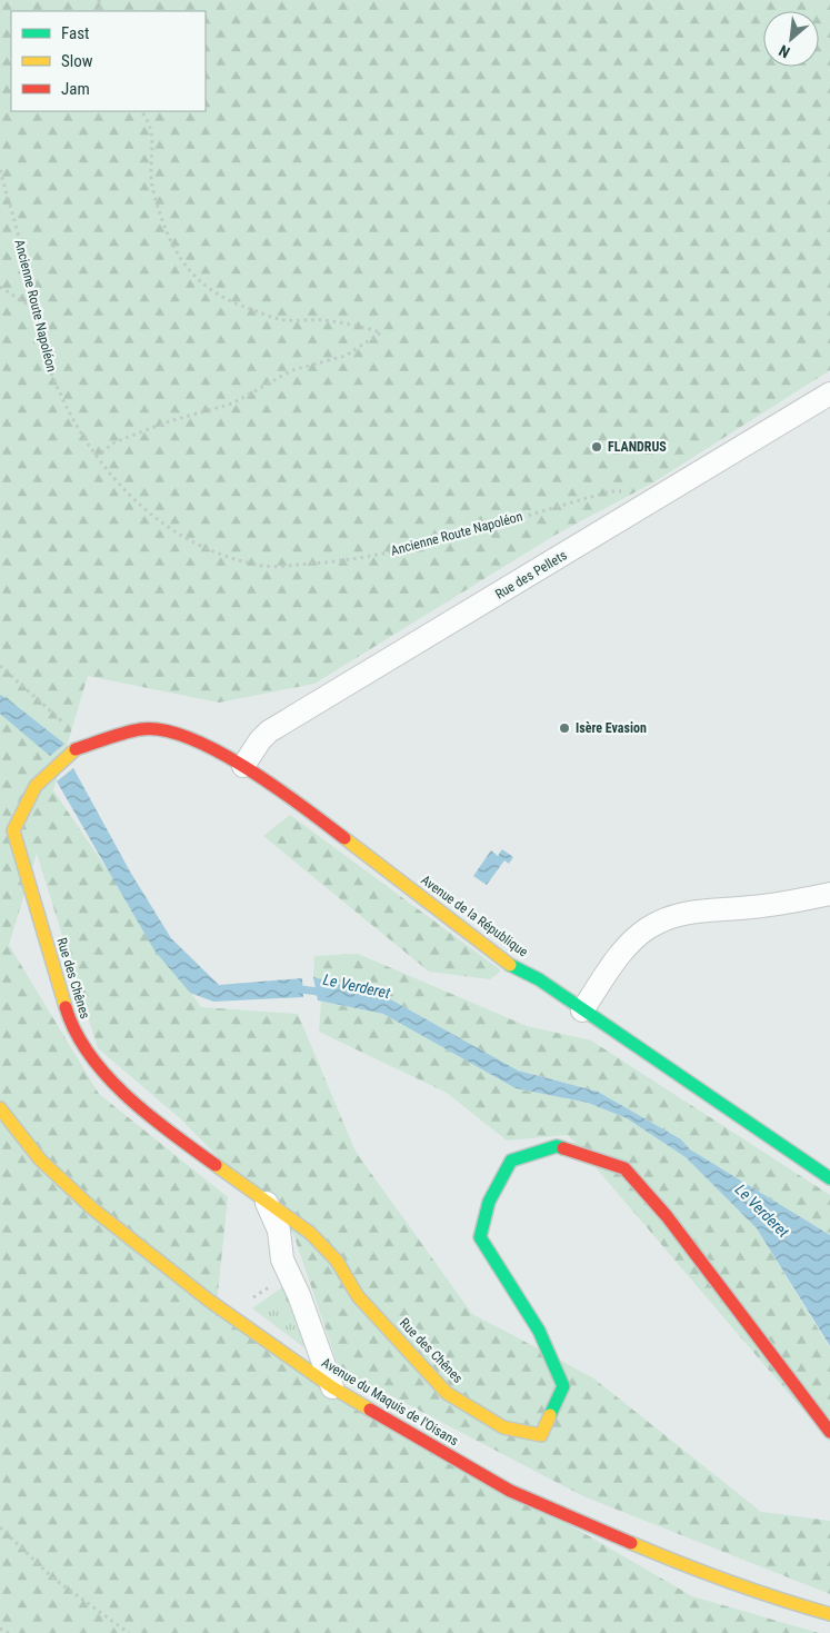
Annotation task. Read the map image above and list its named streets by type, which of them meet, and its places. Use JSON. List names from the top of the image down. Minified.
{"streets":{"street":["Rue des Pellets","Avenue de la République","Rue des Chênes","Avenue du Maquis de l'Oisans"],"path":["Ancienne Route Napoléon"]},"crossings":[["Ancienne Route Napoléon","Rue des Pellets"],["Rue des Pellets","Avenue de la République"],["Avenue de la République","Rue des Chênes"]],"water":["Le Verderet"],"places":["FLANDRUS","Isère Evasion"],"legend":["Fast","Slow","Jam"],"north":"bottom left"}
